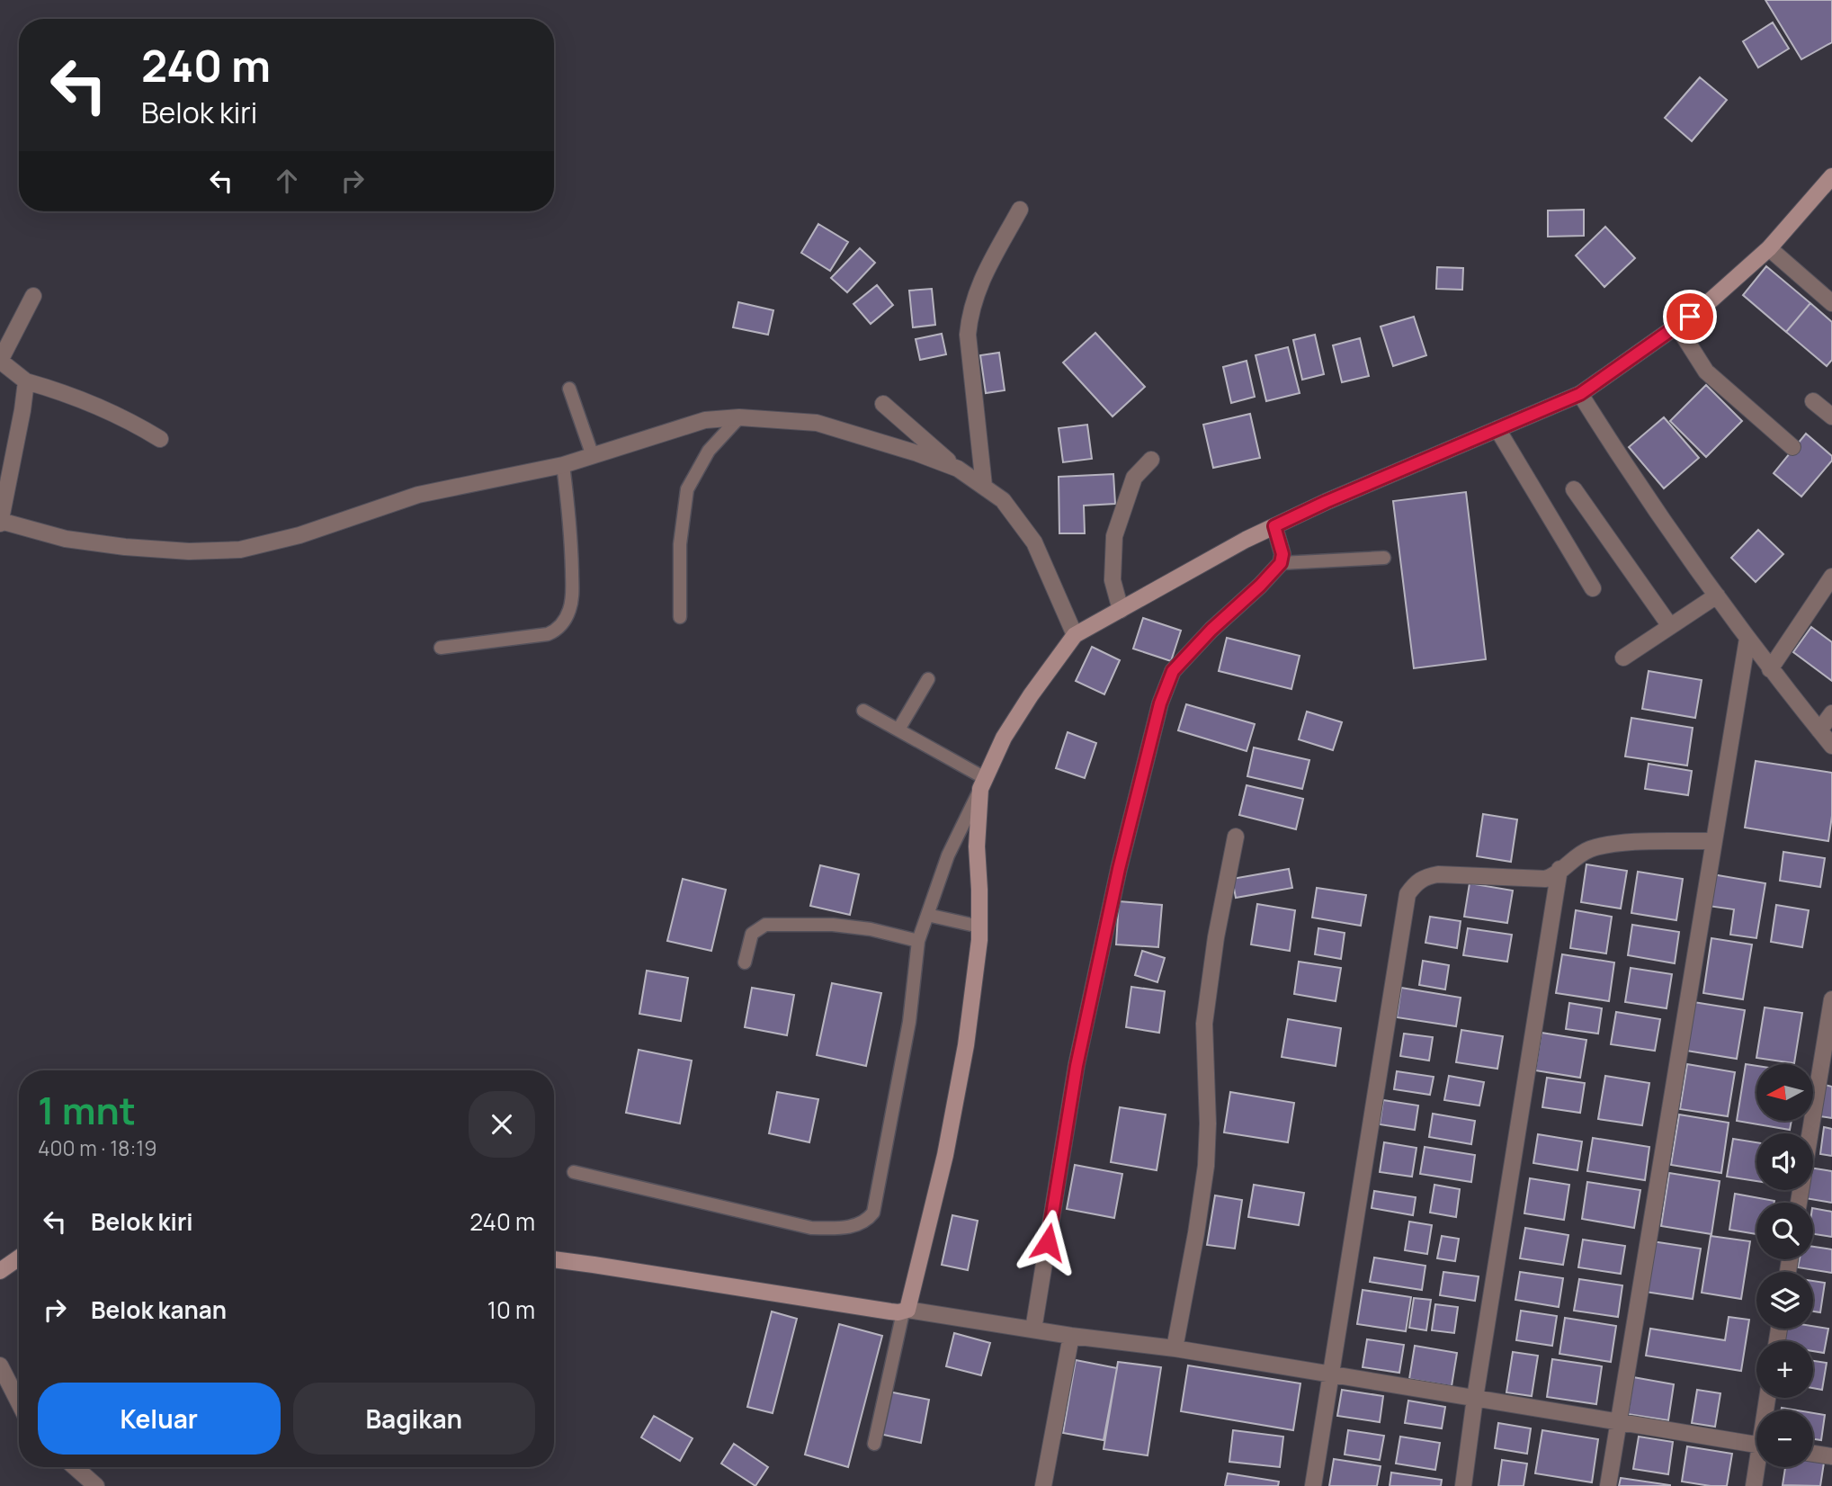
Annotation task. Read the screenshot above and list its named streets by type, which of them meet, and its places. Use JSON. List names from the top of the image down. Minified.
{"north":"left","page":{"turn":["240 m","Belok kiri"],"map_buttons":["+","−"],"heading":["1 mnt","400 m · 18:19"],"list":[{"name":"Belok kiri","value":"240 m"},{"name":"Belok kanan","value":"10 m"}],"buttons":["Keluar","Bagikan"]}}
